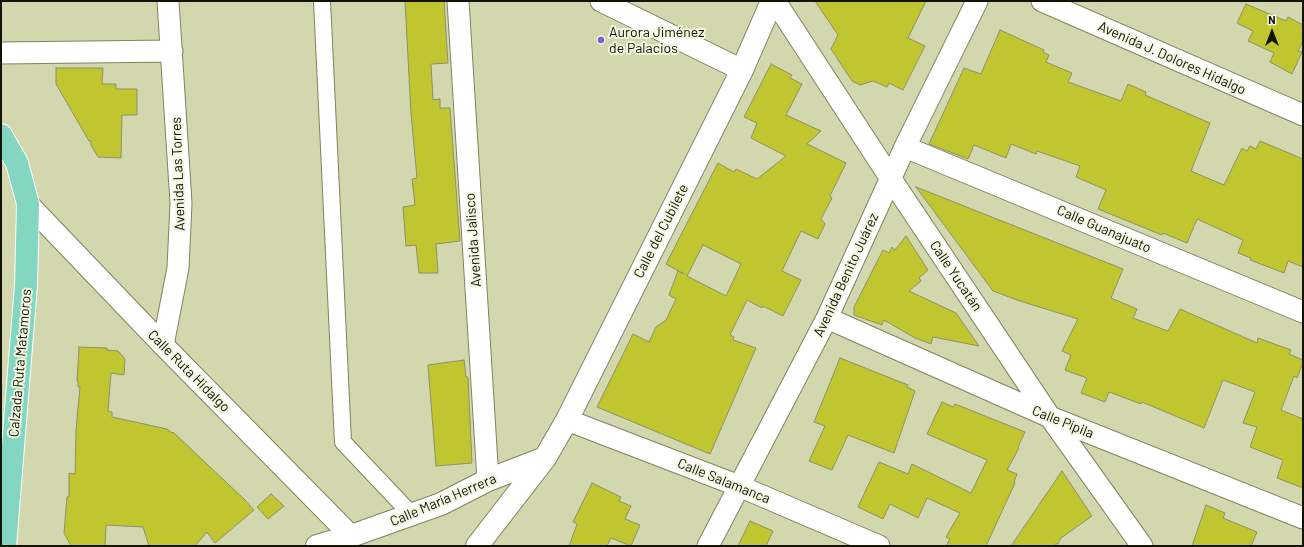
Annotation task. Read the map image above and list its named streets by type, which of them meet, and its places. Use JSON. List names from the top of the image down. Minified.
{"streets":{"main road":["Calzada Ruta Matamoros"],"street":["Avenida J. Dolores Hidalgo","Avenida Las Torres","Calle Guanajuato","Calle del Cubilete","Avenida Jalisco","Avenida Benito Juárez","Calle Yucatán","Calle Ruta Hidalgo","Calle Pípila","Calle Salamanca","Calle María Herrera"]},"crossings":[["Avenida Las Torres","Calle Ruta Hidalgo"],["Calle Guanajuato","Avenida Benito Juárez"],["Calle del Cubilete","Calle Salamanca"],["Calle del Cubilete","Calle María Herrera"],["Avenida Jalisco","Calle María Herrera"],["Avenida Benito Juárez","Calle Yucatán"],["Avenida Benito Juárez","Calle Pípila"],["Avenida Benito Juárez","Calle Salamanca"],["Calle Yucatán","Calle Pípila"],["Calzada Ruta Matamoros","Calle Ruta Hidalgo"],["Calle Ruta Hidalgo","Calle María Herrera"]],"places":["Aurora Jiménez de Palacios"],"north":"top"}
